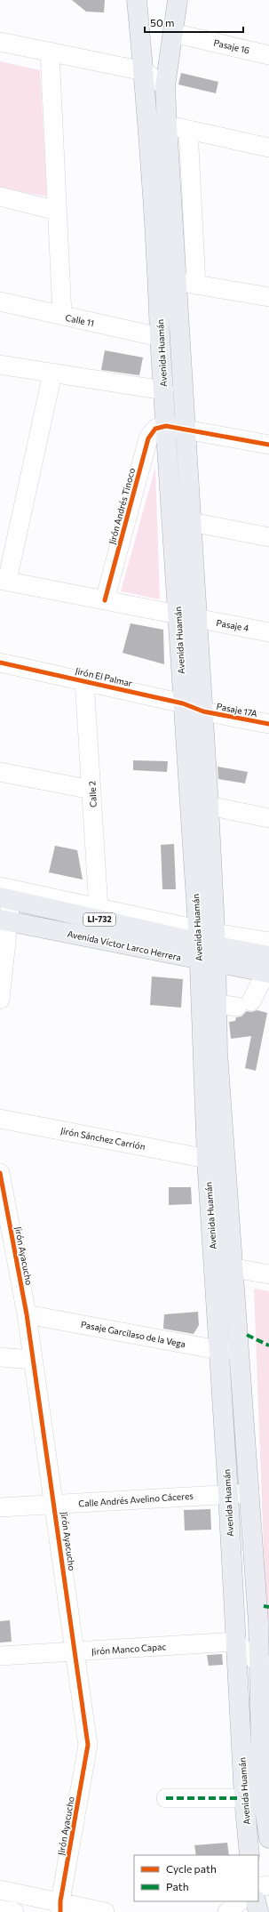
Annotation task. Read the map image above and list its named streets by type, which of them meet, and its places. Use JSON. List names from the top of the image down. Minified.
{"streets":{"main road":["Avenida Huamán","LI-732","Avenida Víctor Larco Herrera"],"street":["Pasaje 16","Calle 11","Jirón Andrés Tinoco","Pasaje 4","Jirón El Palmar","Pasaje 17A","Calle 2","Jirón Sánchez Carrión","Jirón Ayacucho","Pasaje Garcilaso de la Vega","Calle Andrés Avelino Cáceres","Jirón Manco Capac"]},"crossings":[["Pasaje 16","Avenida Huamán"],["Calle 11","Avenida Huamán"],["Avenida Huamán","Jirón Andrés Tinoco"],["Avenida Huamán","Pasaje 4"],["Avenida Huamán","Jirón El Palmar"],["Avenida Huamán","Pasaje 17A"],["Avenida Huamán","Avenida Víctor Larco Herrera"],["Avenida Huamán","Jirón Sánchez Carrión"],["Avenida Huamán","Pasaje Garcilaso de la Vega"],["Avenida Huamán","Calle Andrés Avelino Cáceres"],["Avenida Huamán","Jirón Manco Capac"],["Jirón Andrés Tinoco","Pasaje 4"],["Jirón El Palmar","Pasaje 17A"],["Jirón El Palmar","Calle 2"],["Calle 2","Avenida Víctor Larco Herrera"],["Jirón Ayacucho","Pasaje Garcilaso de la Vega"],["Jirón Ayacucho","Calle Andrés Avelino Cáceres"],["Jirón Ayacucho","Jirón Manco Capac"]],"legend":["Cycle path","Path"],"scale_bar":"50 m"}
